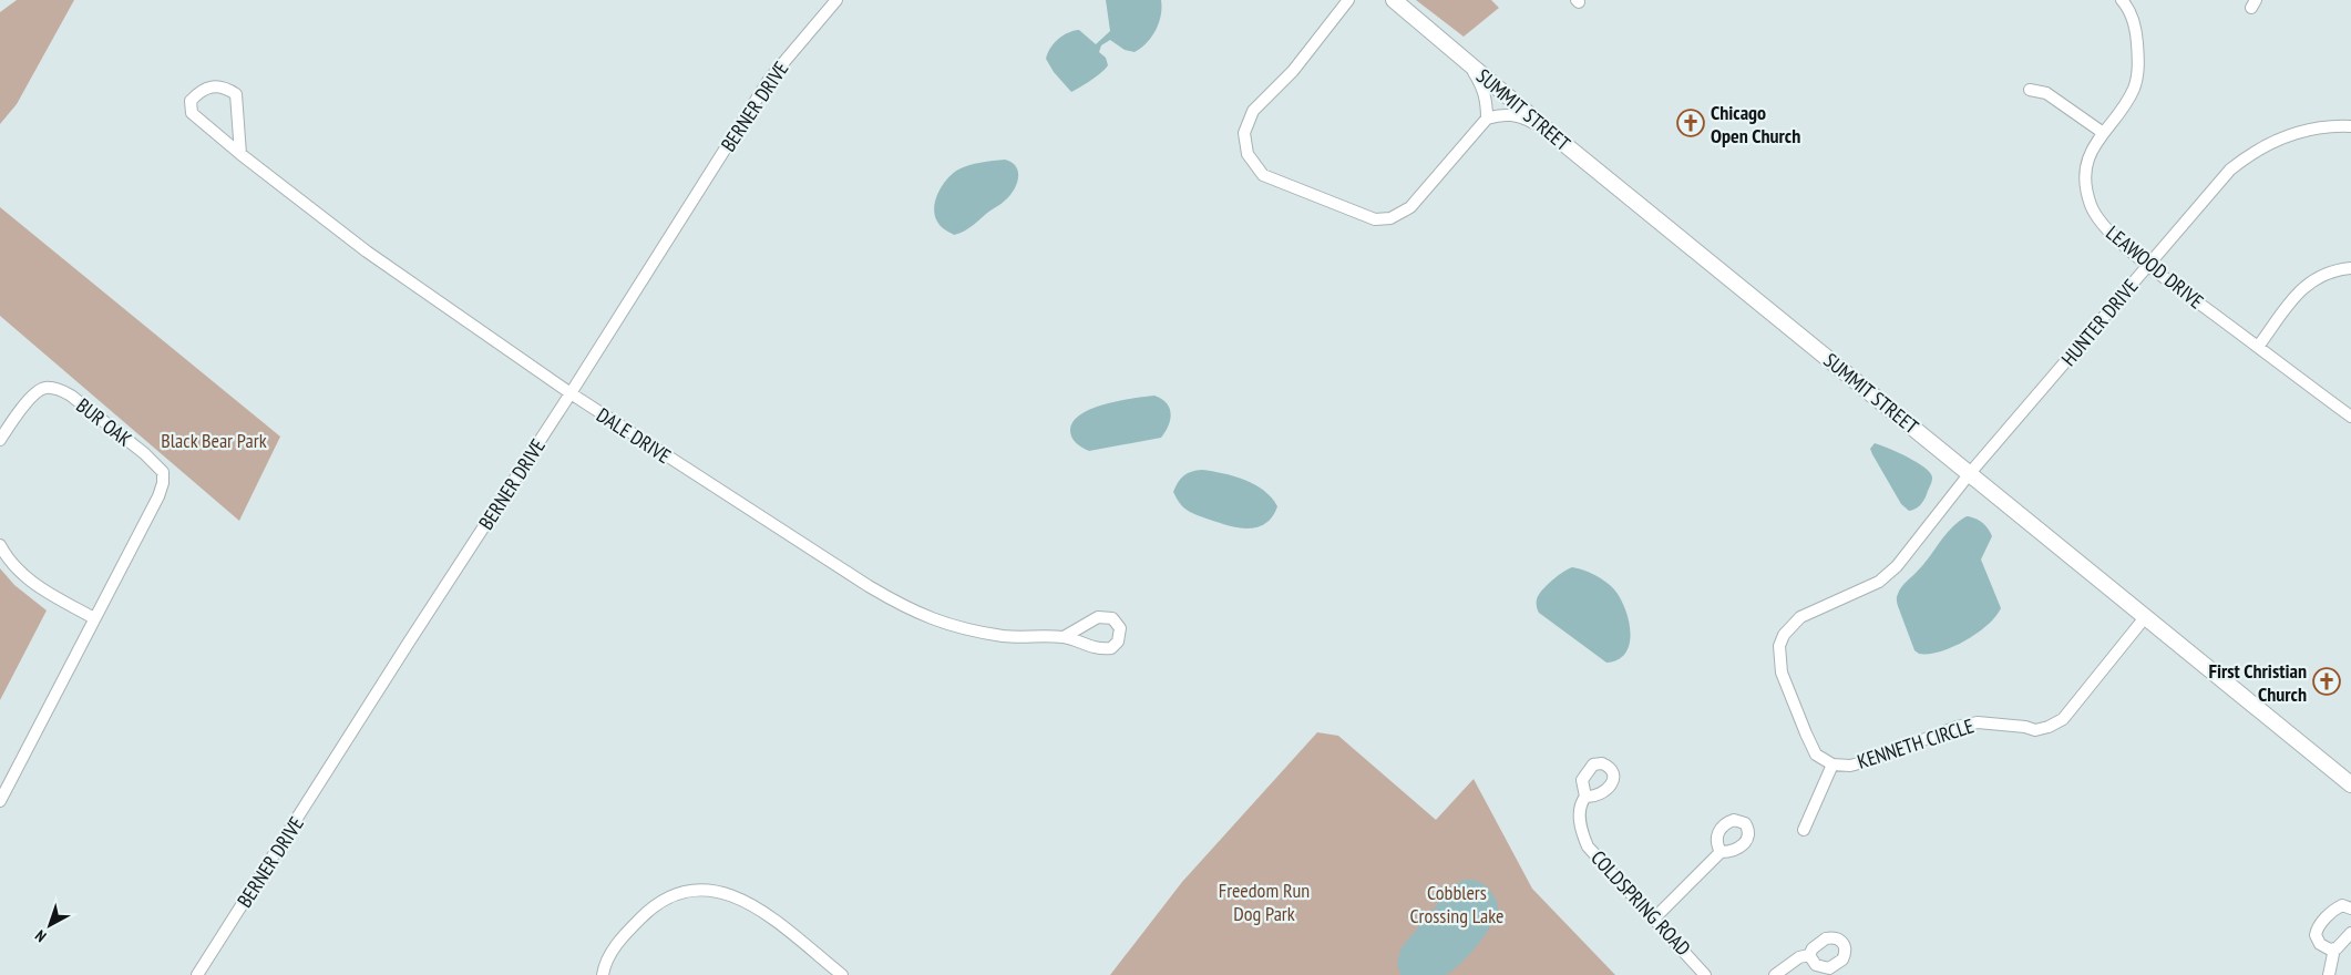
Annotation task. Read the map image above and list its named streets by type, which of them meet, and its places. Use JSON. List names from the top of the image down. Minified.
{"streets":{"main road":["SUMMIT STREET"],"street":["BERNER DRIVE","LEAWOOD DRIVE","HUNTER DRIVE","BUR OAK","DALE DRIVE","KENNETH CIRCLE","COLDSPRING ROAD"]},"crossings":[["BERNER DRIVE","DALE DRIVE"],["SUMMIT STREET","HUNTER DRIVE"],["SUMMIT STREET","KENNETH CIRCLE"],["LEAWOOD DRIVE","HUNTER DRIVE"],["HUNTER DRIVE","KENNETH CIRCLE"]],"parks":["Black Bear Park","Freedom Run Dog Park","Cobblers Crossing Lake"],"places":{"church":["Chicago Open Church","First Christian Church"]},"north":"bottom left"}
